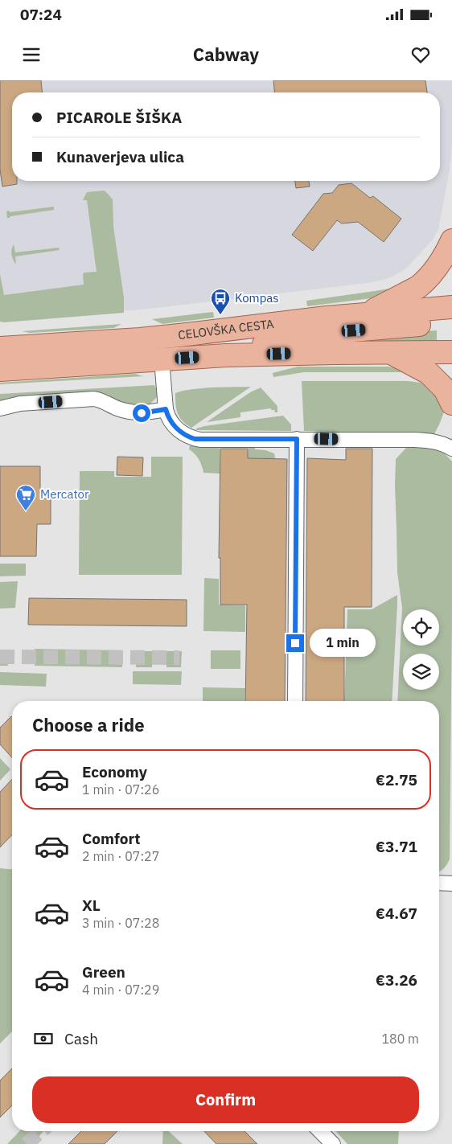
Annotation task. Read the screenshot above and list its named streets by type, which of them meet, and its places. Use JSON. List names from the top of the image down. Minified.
{"streets":{"main road":["CELOVŠKA CESTA"]},"places":{"bus stop":["Kompas"],"supermarket":["Mercator"]},"page":{"status":"07:24","header":"Cabway","banner":["PICAROLE ŠIŠKA","Kunaverjeva ulica"],"bubble":"1 min","heading":"Choose a ride","list":[{"name":"Economy","note":"1 min · 07:26","value":"€2.75"},{"name":"Comfort","note":"2 min · 07:27","value":"€3.71"},{"name":"XL","note":"3 min · 07:28","value":"€4.67"},{"name":"Green","note":"4 min · 07:29","value":"€3.26"}],"pay":["Cash","180 m"],"buttons":"Confirm"}}
